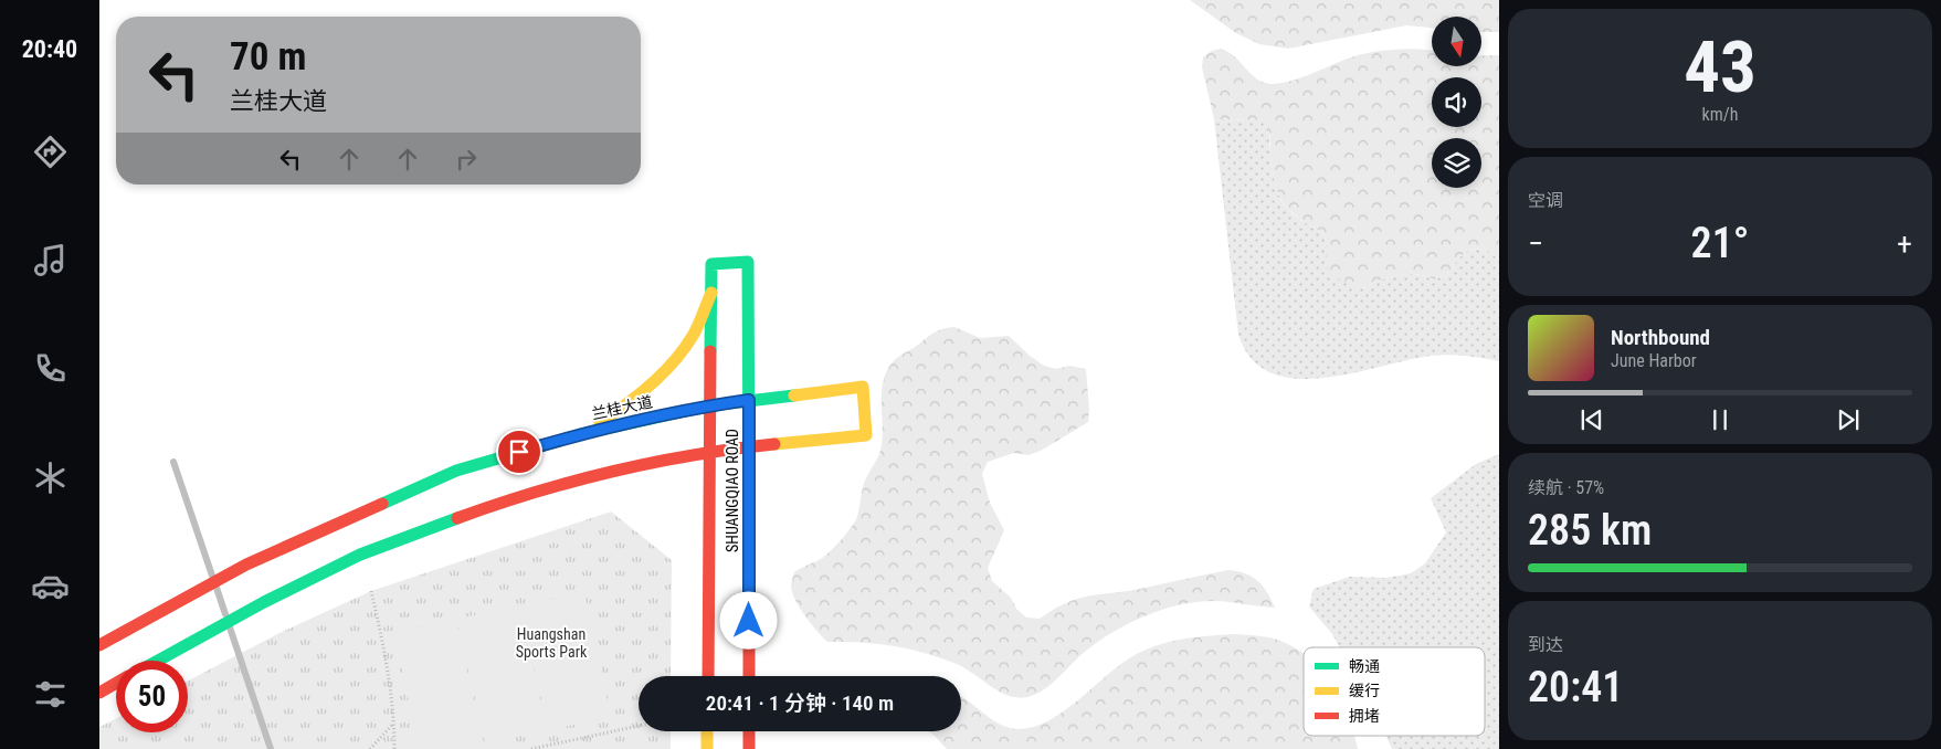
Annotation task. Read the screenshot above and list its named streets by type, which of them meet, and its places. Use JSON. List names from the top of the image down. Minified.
{"streets":{"main road":["兰桂大道","SHUANGQIAO ROAD"]},"crossings":[["兰桂大道","SHUANGQIAO ROAD"]],"parks":["Huangshan Sports Park"],"legend":["畅通","缓行","拥堵"],"north":"bottom","page":{"tabs":"20:40","tile":[["43","km/h"],"空调",["续航 · 57%","285 km"],["到达","20:41"]],"turn":["70 m","兰桂大道"],"heat":["−","21°","+"],"song":["Northbound","June Harbor"],"limit":"50","trip":"20:41 · 1 分钟 · 140 m"}}
